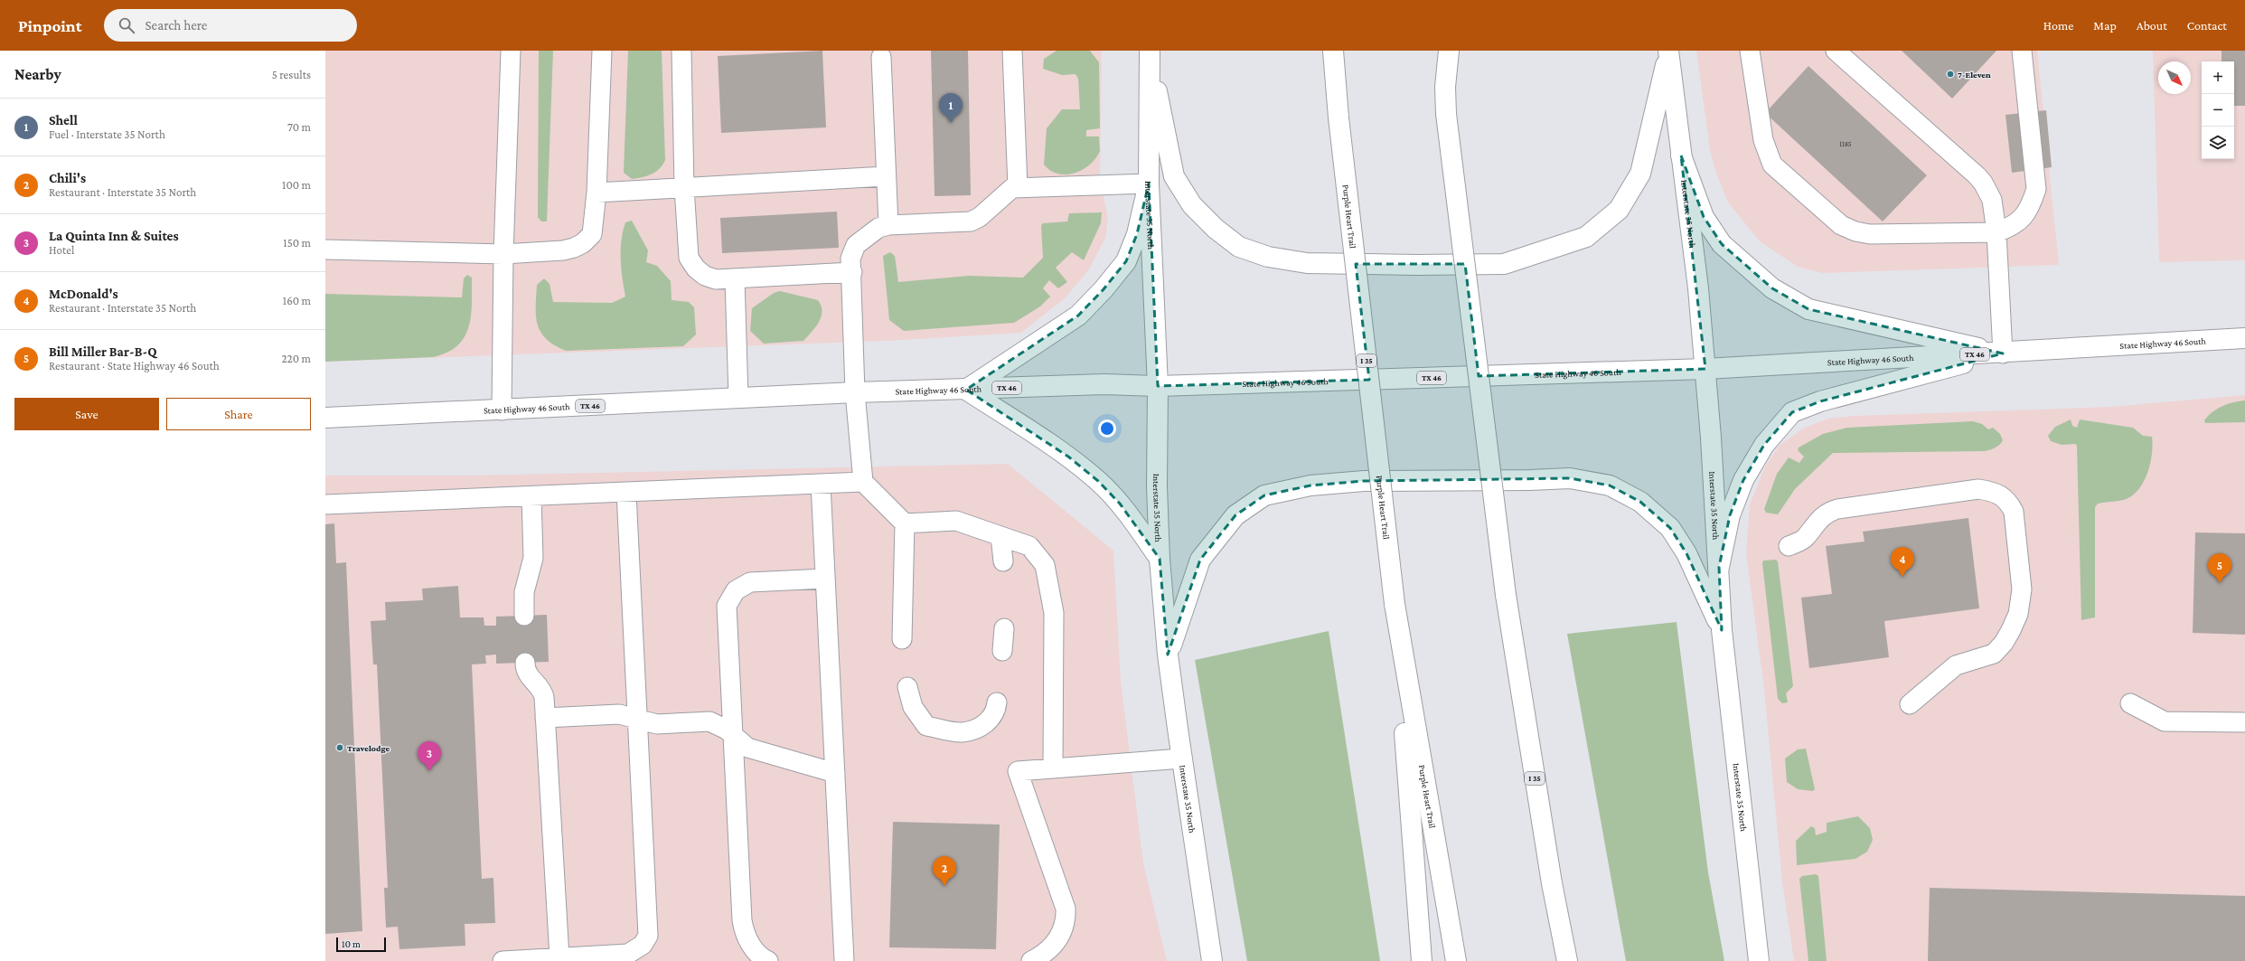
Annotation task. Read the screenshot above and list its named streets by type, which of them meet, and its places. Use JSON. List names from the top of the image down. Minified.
{"streets":{"main road":["Interstate 35 North","Purple Heart Trail","State Highway 46 South","TX 46","I 35"]},"crossings":[["Interstate 35 North","State Highway 46 South"]],"places":["7-Eleven","Travelodge"],"house_numbers":["1185"],"scale_bar":"10 m","north":"bottom right","page":{"header":"Pinpoint","search":"Search here","nav":["Home","Map","About","Contact"],"heading":["Nearby","5 results"],"map_buttons":["+","−"],"pins":["1","4","5","3","2"],"list":[{"mark":"1","name":"Shell","note":"Fuel · Interstate 35 North","value":"70 m"},{"mark":"2","name":"Chili's","note":"Restaurant · Interstate 35 North","value":"100 m"},{"mark":"3","name":"La Quinta Inn & Suites","note":"Hotel","value":"150 m"},{"mark":"4","name":"McDonald's","note":"Restaurant · Interstate 35 North","value":"160 m"},{"mark":"5","name":"Bill Miller Bar-B-Q","note":"Restaurant · State Highway 46 South","value":"220 m"}],"buttons":["Save","Share"],"scale":"10 m"}}
